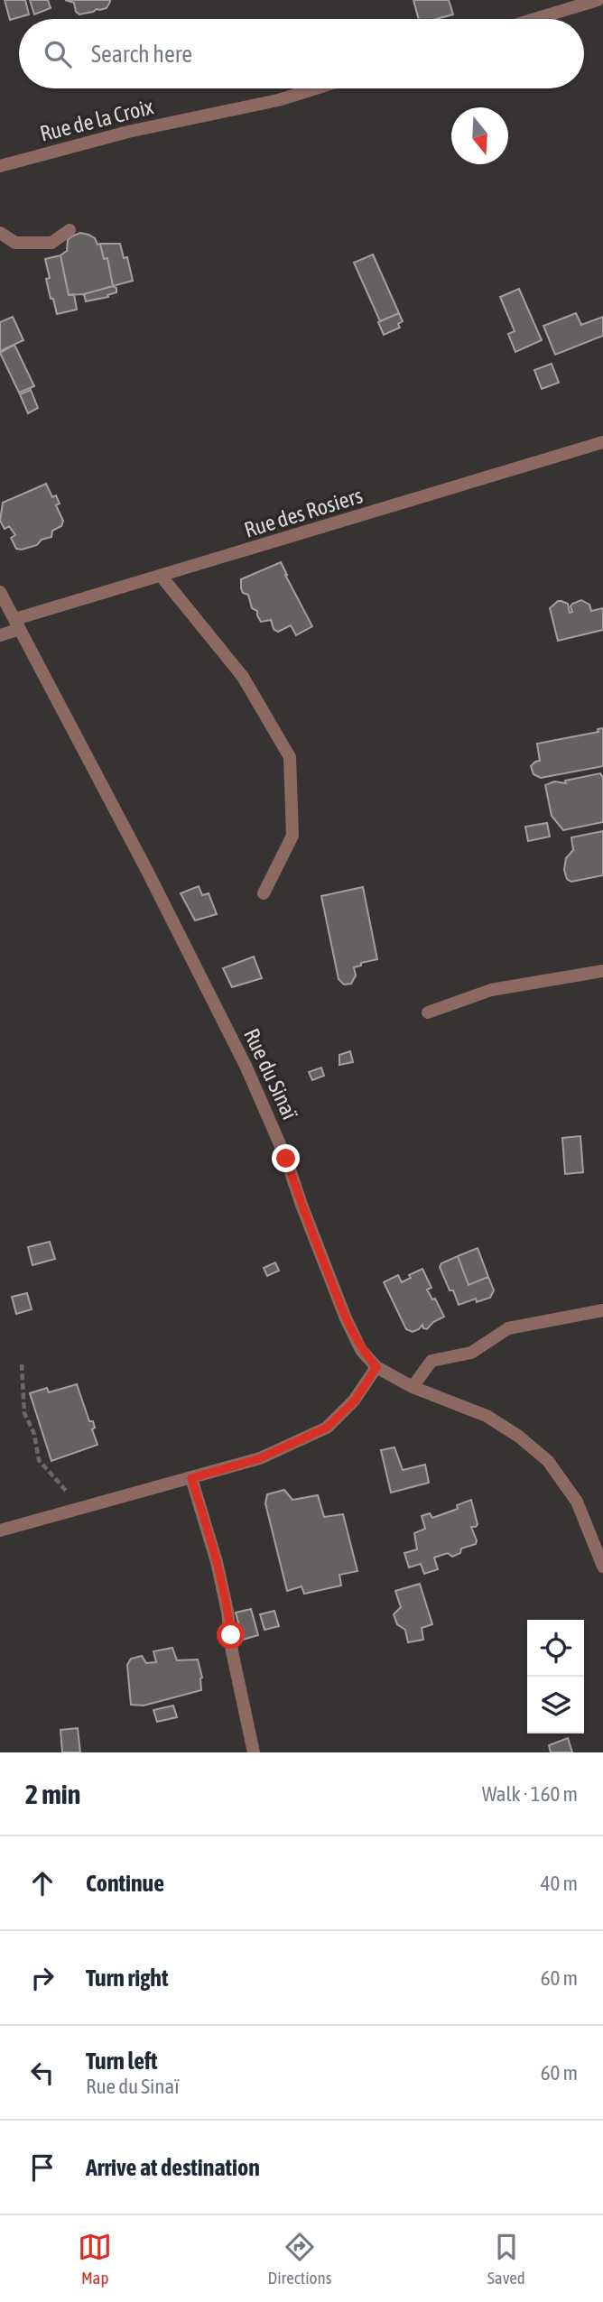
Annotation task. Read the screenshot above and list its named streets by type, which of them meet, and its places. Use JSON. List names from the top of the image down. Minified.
{"streets":{"street":["Rue de la Croix","Rue des Rosiers","Rue du Sinaï"]},"crossings":[["Rue des Rosiers","Rue du Sinaï"]],"north":"bottom","page":{"search":"Search here","heading":["2 min","Walk · 160 m"],"list":[["Continue","40 m"],["Turn right","60 m"],["Turn left","Rue du Sinaï","60 m"],"Arrive at destination"],"nav":["Map","Directions","Saved"]}}
